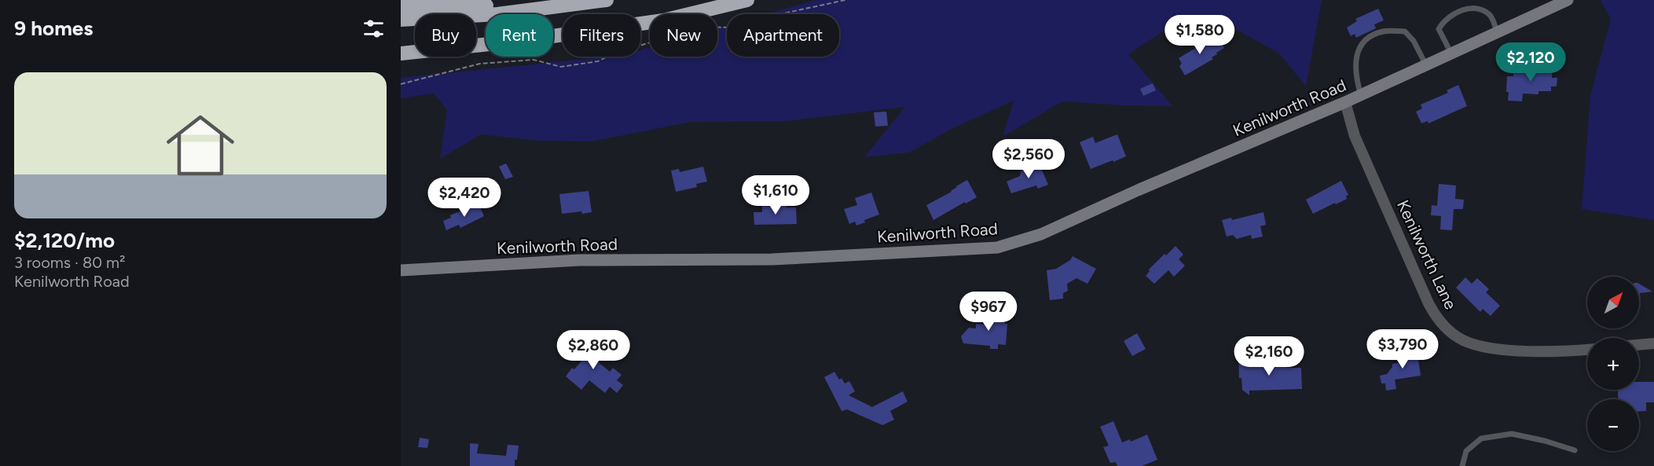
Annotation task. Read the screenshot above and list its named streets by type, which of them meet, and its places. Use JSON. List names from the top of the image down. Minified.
{"streets":{"street":["Kenilworth Road","Kenilworth Lane"]},"crossings":[["Kenilworth Road","Kenilworth Lane"]],"north":"top right","page":{"heading":"9 homes","chip":["Buy","Rent","Filters","New","Apartment"],"price":["$1,580","$2,120","$2,560","$1,610","$2,420","$967","$3,790","$2,860","$2,160"],"list":[{"name":"$2,120/mo","note":"3 rooms · 80 m² · Kenilworth Road"}],"map_buttons":["+","−"]}}
